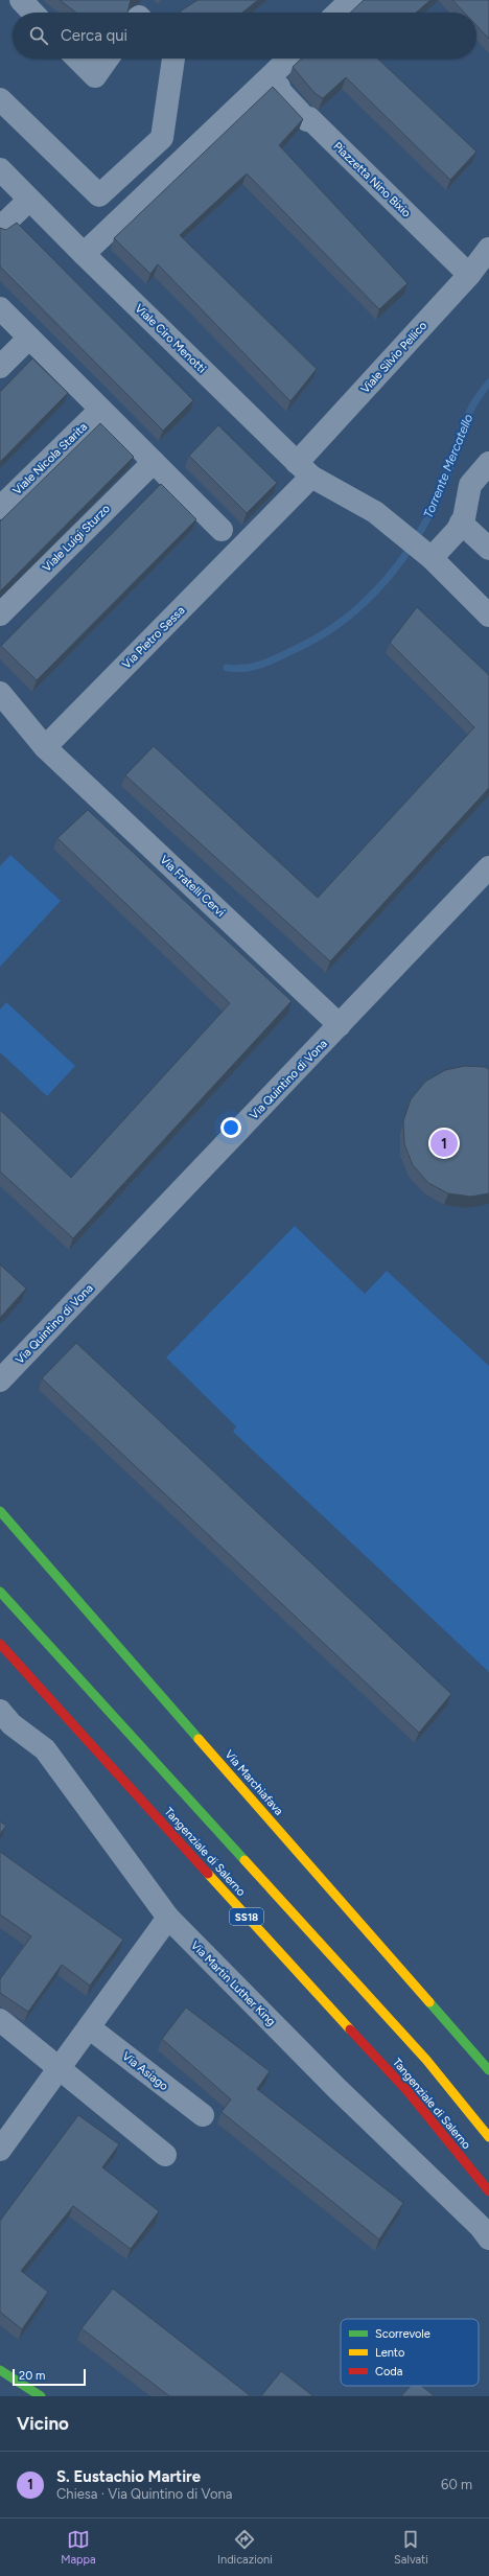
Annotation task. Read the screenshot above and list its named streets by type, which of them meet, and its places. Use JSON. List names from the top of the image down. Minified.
{"streets":{"main road":["Via Marchiafava","Tangenziale di Salerno","SS18"],"street":["Piazzetta Nino Bixio","Viale Ciro Menotti","Viale Silvio Pellico","Viale Nicola Starita","Viale Luigi Sturzo","Via Pietro Sessa","Via Fratelli Cervi","Via Quintino di Vona","Via Martin Luther King","Via Asiago"]},"crossings":[["Piazzetta Nino Bixio","Viale Silvio Pellico"],["Viale Ciro Menotti","Viale Silvio Pellico"],["Viale Ciro Menotti","Via Pietro Sessa"],["Viale Silvio Pellico","Via Pietro Sessa"],["Via Pietro Sessa","Via Fratelli Cervi"],["Via Fratelli Cervi","Via Quintino di Vona"]],"water":["Torrente Mercatello"],"legend":["Scorrevole","Lento","Coda"],"scale_bar":"20 m","page":{"search":"Cerca qui","pins":"1","scale":"20 m","heading":"Vicino","list":[{"mark":"1","name":"S. Eustachio Martire","note":"Chiesa · Via Quintino di Vona","value":"60 m"}],"nav":["Mappa","Indicazioni","Salvati"]}}
